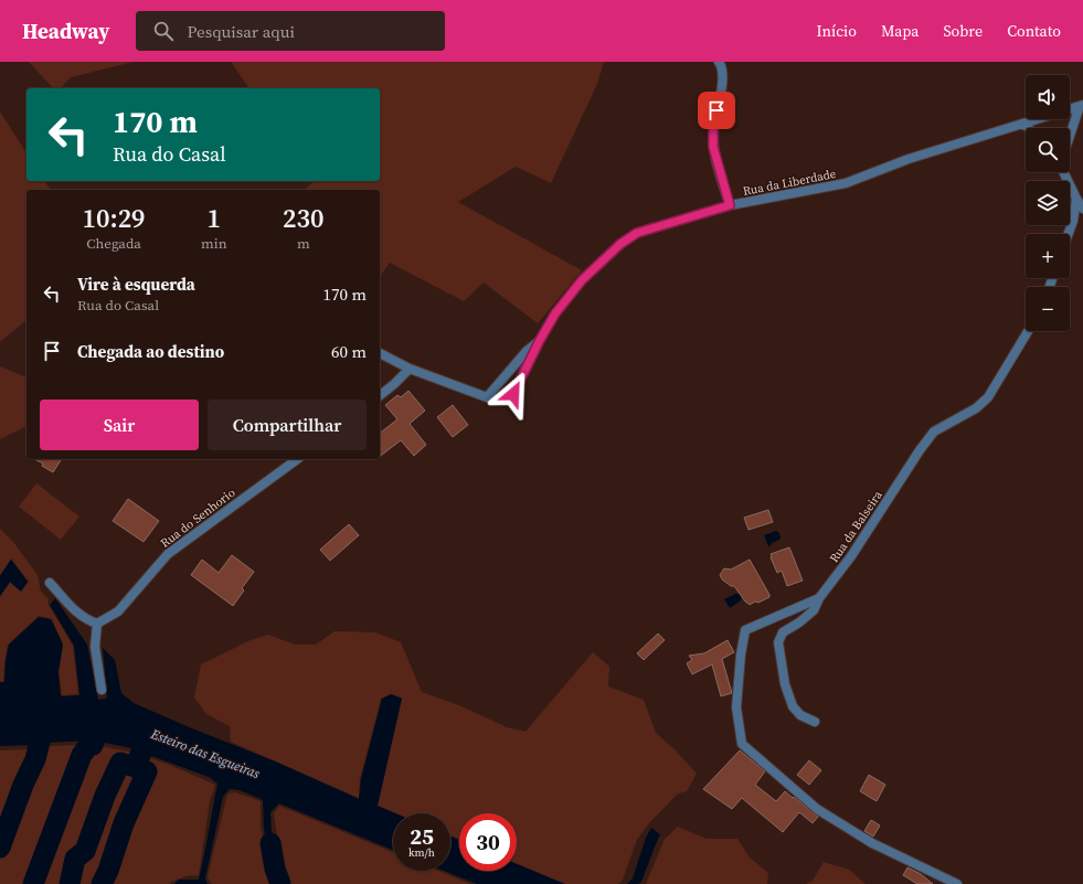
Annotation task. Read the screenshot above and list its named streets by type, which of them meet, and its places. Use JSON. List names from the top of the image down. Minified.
{"streets":{"street":["Rua da Liberdade","Rua do Senhorio","Rua da Balseira"]},"water":["Esteiro das Esgueiras"],"page":{"header":"Headway","search":"Pesquisar aqui","nav":["Início","Mapa","Sobre","Contato"],"map_buttons":["+","−"],"turn":["170 m","Rua do Casal"],"eta":["10:29","Chegada","1","min","230","m"],"list":[{"name":"Vire à esquerda","note":"Rua do Casal","value":"170 m"},{"name":"Chegada ao destino","value":"60 m"}],"buttons":["Sair","Compartilhar"],"speed":"25 km/h","limit":"30"}}
